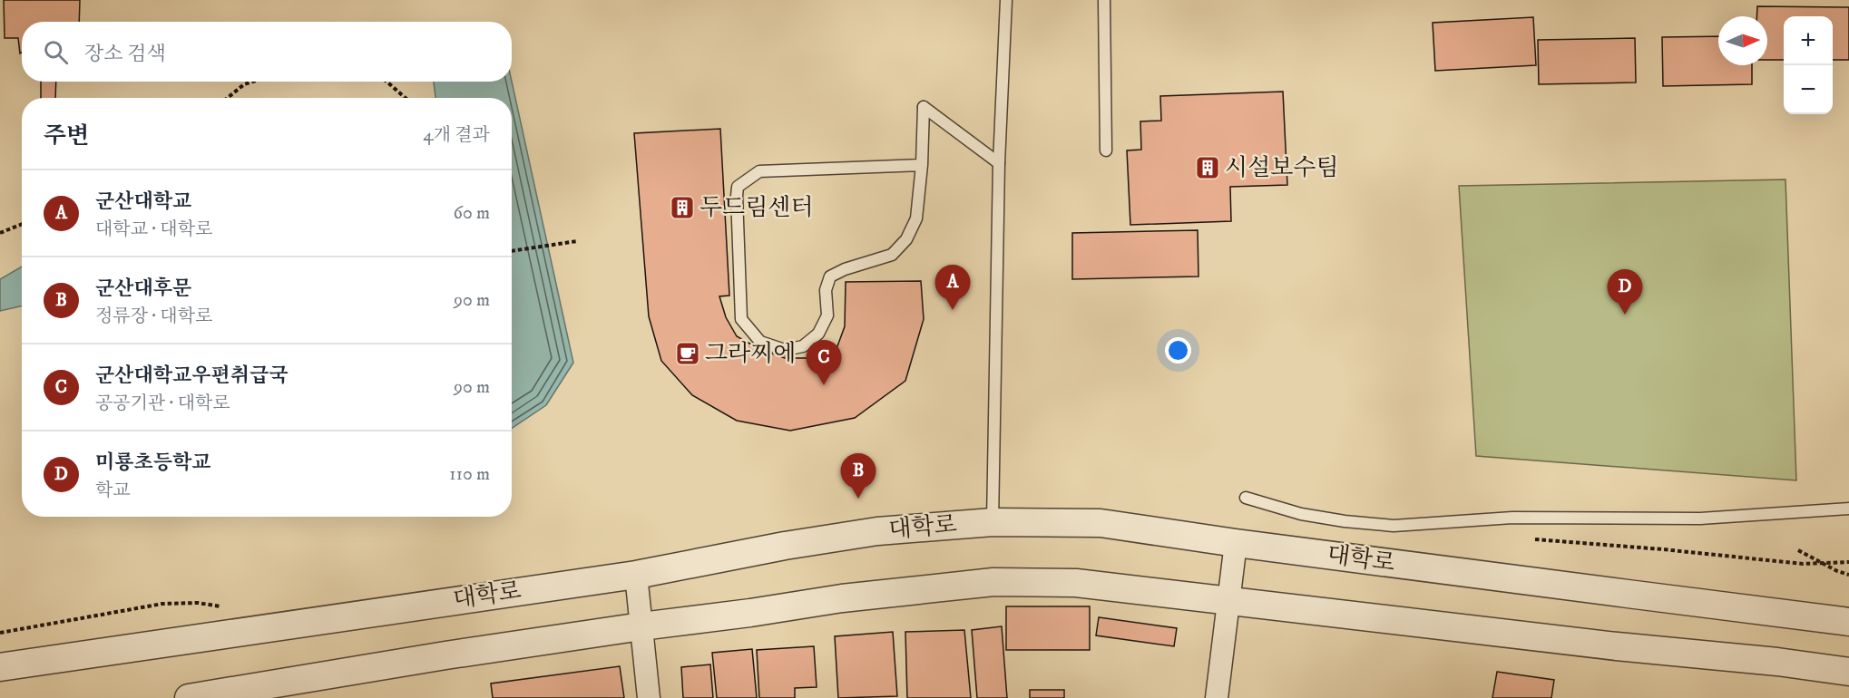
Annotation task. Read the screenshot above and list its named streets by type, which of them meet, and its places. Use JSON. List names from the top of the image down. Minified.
{"streets":{"street":["대학로"]},"places":{"building":["시설보수팀","두드림센터"],"cafe":["그라찌에"]},"north":"right","page":{"map_buttons":["+","−"],"search":"장소 검색","heading":["주변","4개 결과"],"list":[{"mark":"A","name":"군산대학교","note":"대학교 · 대학로","value":"60 m"},{"mark":"B","name":"군산대후문","note":"정류장 · 대학로","value":"90 m"},{"mark":"C","name":"군산대학교우편취급국","note":"공공기관 · 대학로","value":"90 m"},{"mark":"D","name":"미룡초등학교","note":"학교","value":"110 m"}],"pins":["A","D","C","B"]}}
